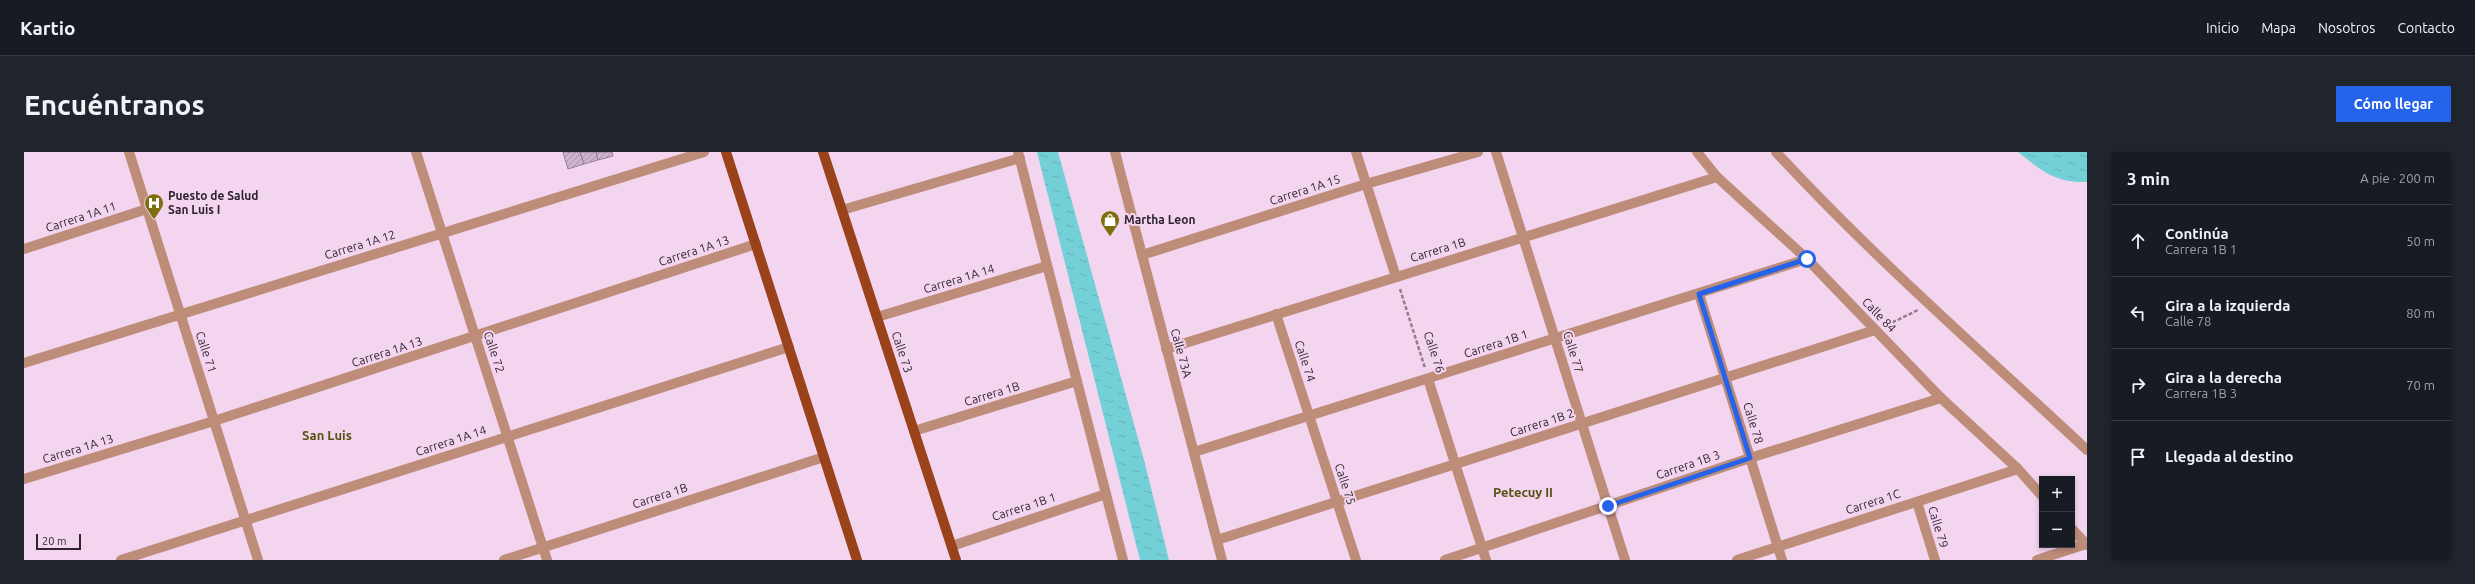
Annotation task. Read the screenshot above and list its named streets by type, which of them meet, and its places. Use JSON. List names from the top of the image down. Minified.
{"streets":{"main road":["Calle 73"],"street":["Carrera 1A 15","Carrera 1A 11","Carrera 1A 12","Carrera 1B","Carrera 1A 13","Carrera 1A 14","Calle 84","Carrera 1B 1","Calle 71","Calle 72","Calle 76","Calle 77","Calle 73A","Calle 74","Carrera 1B 2","Calle 78","Carrera 1B 3","Calle 75","Carrera 1C","Calle 79"]},"crossings":[["Carrera 1A 15","Calle 73A"],["Carrera 1A 11","Calle 71"],["Carrera 1A 12","Calle 71"],["Carrera 1A 12","Calle 72"],["Carrera 1B","Calle 84"],["Carrera 1B","Calle 72"],["Carrera 1B","Calle 73"],["Carrera 1B","Calle 76"],["Carrera 1B","Calle 77"],["Carrera 1B","Calle 73A"],["Carrera 1B","Calle 74"],["Carrera 1A 13","Calle 71"],["Carrera 1A 13","Calle 72"],["Carrera 1A 14","Calle 71"],["Carrera 1A 14","Calle 72"],["Carrera 1A 14","Calle 73"],["Calle 84","Carrera 1B 1"],["Calle 84","Carrera 1B 2"],["Calle 84","Carrera 1B 3"],["Calle 84","Carrera 1C"],["Carrera 1B 1","Calle 73"],["Carrera 1B 1","Calle 76"],["Carrera 1B 1","Calle 77"],["Carrera 1B 1","Calle 73A"],["Carrera 1B 1","Calle 74"],["Carrera 1B 1","Calle 78"],["Carrera 1B 1","Calle 75"],["Calle 76","Carrera 1B 2"],["Calle 76","Carrera 1B 3"],["Calle 77","Carrera 1B 2"],["Calle 77","Carrera 1B 3"],["Calle 73A","Carrera 1B 2"],["Calle 74","Calle 75"],["Carrera 1B 2","Calle 78"],["Carrera 1B 2","Calle 75"],["Calle 78","Carrera 1B 3"],["Calle 78","Carrera 1C"],["Carrera 1C","Calle 79"]],"districts":["San Luis","Petecuy II"],"places":{"hospital":["Puesto de Salud San Luis I"],"shop":["Martha Leon"]},"scale_bar":"20 m","page":{"header":"Kartio","nav":["Inicio","Mapa","Nosotros","Contacto"],"buttons":"Cómo llegar","title":"Encuéntranos","heading":["3 min","A pie · 200 m"],"list":[["Continúa","Carrera 1B 1","50 m"],["Gira a la izquierda","Calle 78","80 m"],["Gira a la derecha","Carrera 1B 3","70 m"],"Llegada al destino"],"map_buttons":["+","−"],"scale":"20 m"}}
